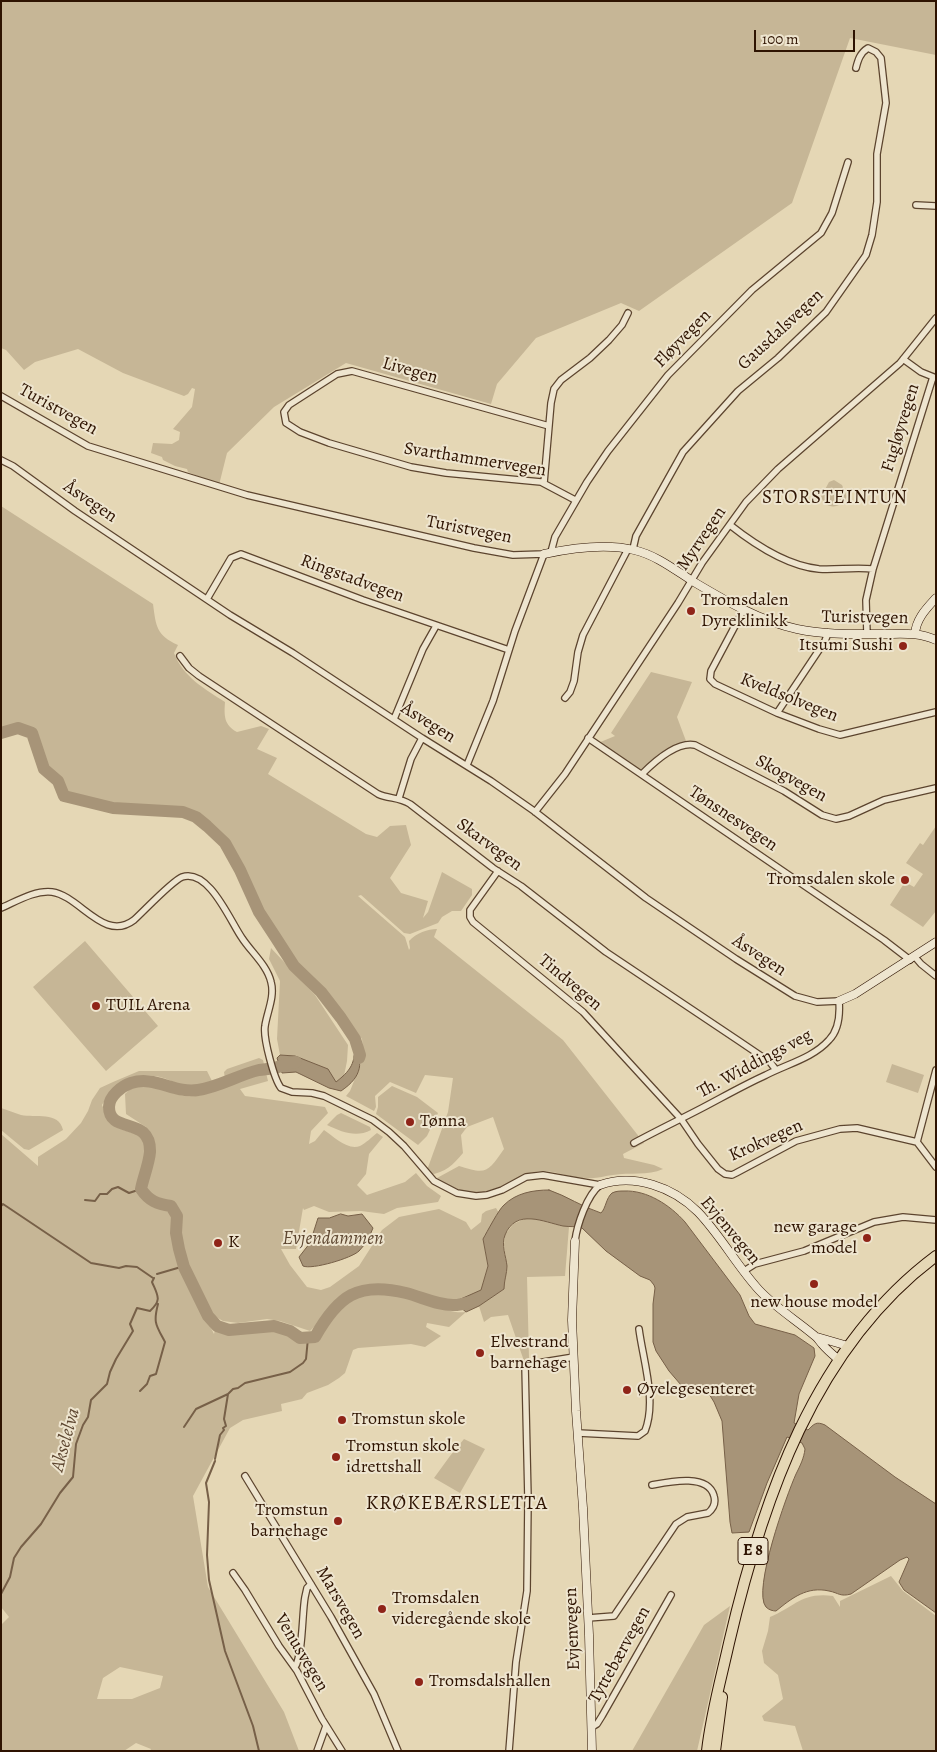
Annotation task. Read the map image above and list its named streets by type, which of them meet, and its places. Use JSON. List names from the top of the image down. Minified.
{"streets":{"highway":["E 8"],"street":["Gausdalsvegen","Fløyvegen","Livegen","Turistvegen","Fugløyvegen","Svarthammervegen","Åsvegen","Myrvegen","Ringstadvegen","Kveldsolvegen","Skogvegen","Tønsnesvegen","Skarvegen","Tindvegen","Th. Widdings veg","Krokvegen","Evjenvegen","Marsvegen","Venusvegen","Tyttebærvegen"]},"crossings":[["Gausdalsvegen","Turistvegen"],["Fløyvegen","Turistvegen"],["Fløyvegen","Svarthammervegen"],["Fløyvegen","Åsvegen"],["Fløyvegen","Ringstadvegen"],["Livegen","Svarthammervegen"],["Turistvegen","Fugløyvegen"],["Turistvegen","Myrvegen"],["Turistvegen","Kveldsolvegen"],["Åsvegen","Myrvegen"],["Åsvegen","Ringstadvegen"],["Åsvegen","Th. Widdings veg"],["Myrvegen","Tønsnesvegen"],["Skogvegen","Tønsnesvegen"],["Skarvegen","Tindvegen"],["Skarvegen","Th. Widdings veg"],["Tindvegen","Th. Widdings veg"],["Tindvegen","Krokvegen"],["Th. Widdings veg","Krokvegen"],["Evjenvegen","E 8"],["Evjenvegen","Tyttebærvegen"]],"districts":["STORSTEINTUN","KRØKEBÆRSLETTA"],"water":["Evjendammen","Akselelva"],"places":["Tromsdalen Dyreklinikk","Itsumi Sushi","Tromsdalen skole","TUIL Arena","Tønna","new garage model","K","new house model","Elvestrand barnehage","Øyelegesenteret","Tromstun skole","Tromstun skole idrettshall","Tromstun barnehage","Tromsdalen videregående skole","Tromsdalshallen"],"scale_bar":"100 m"}
